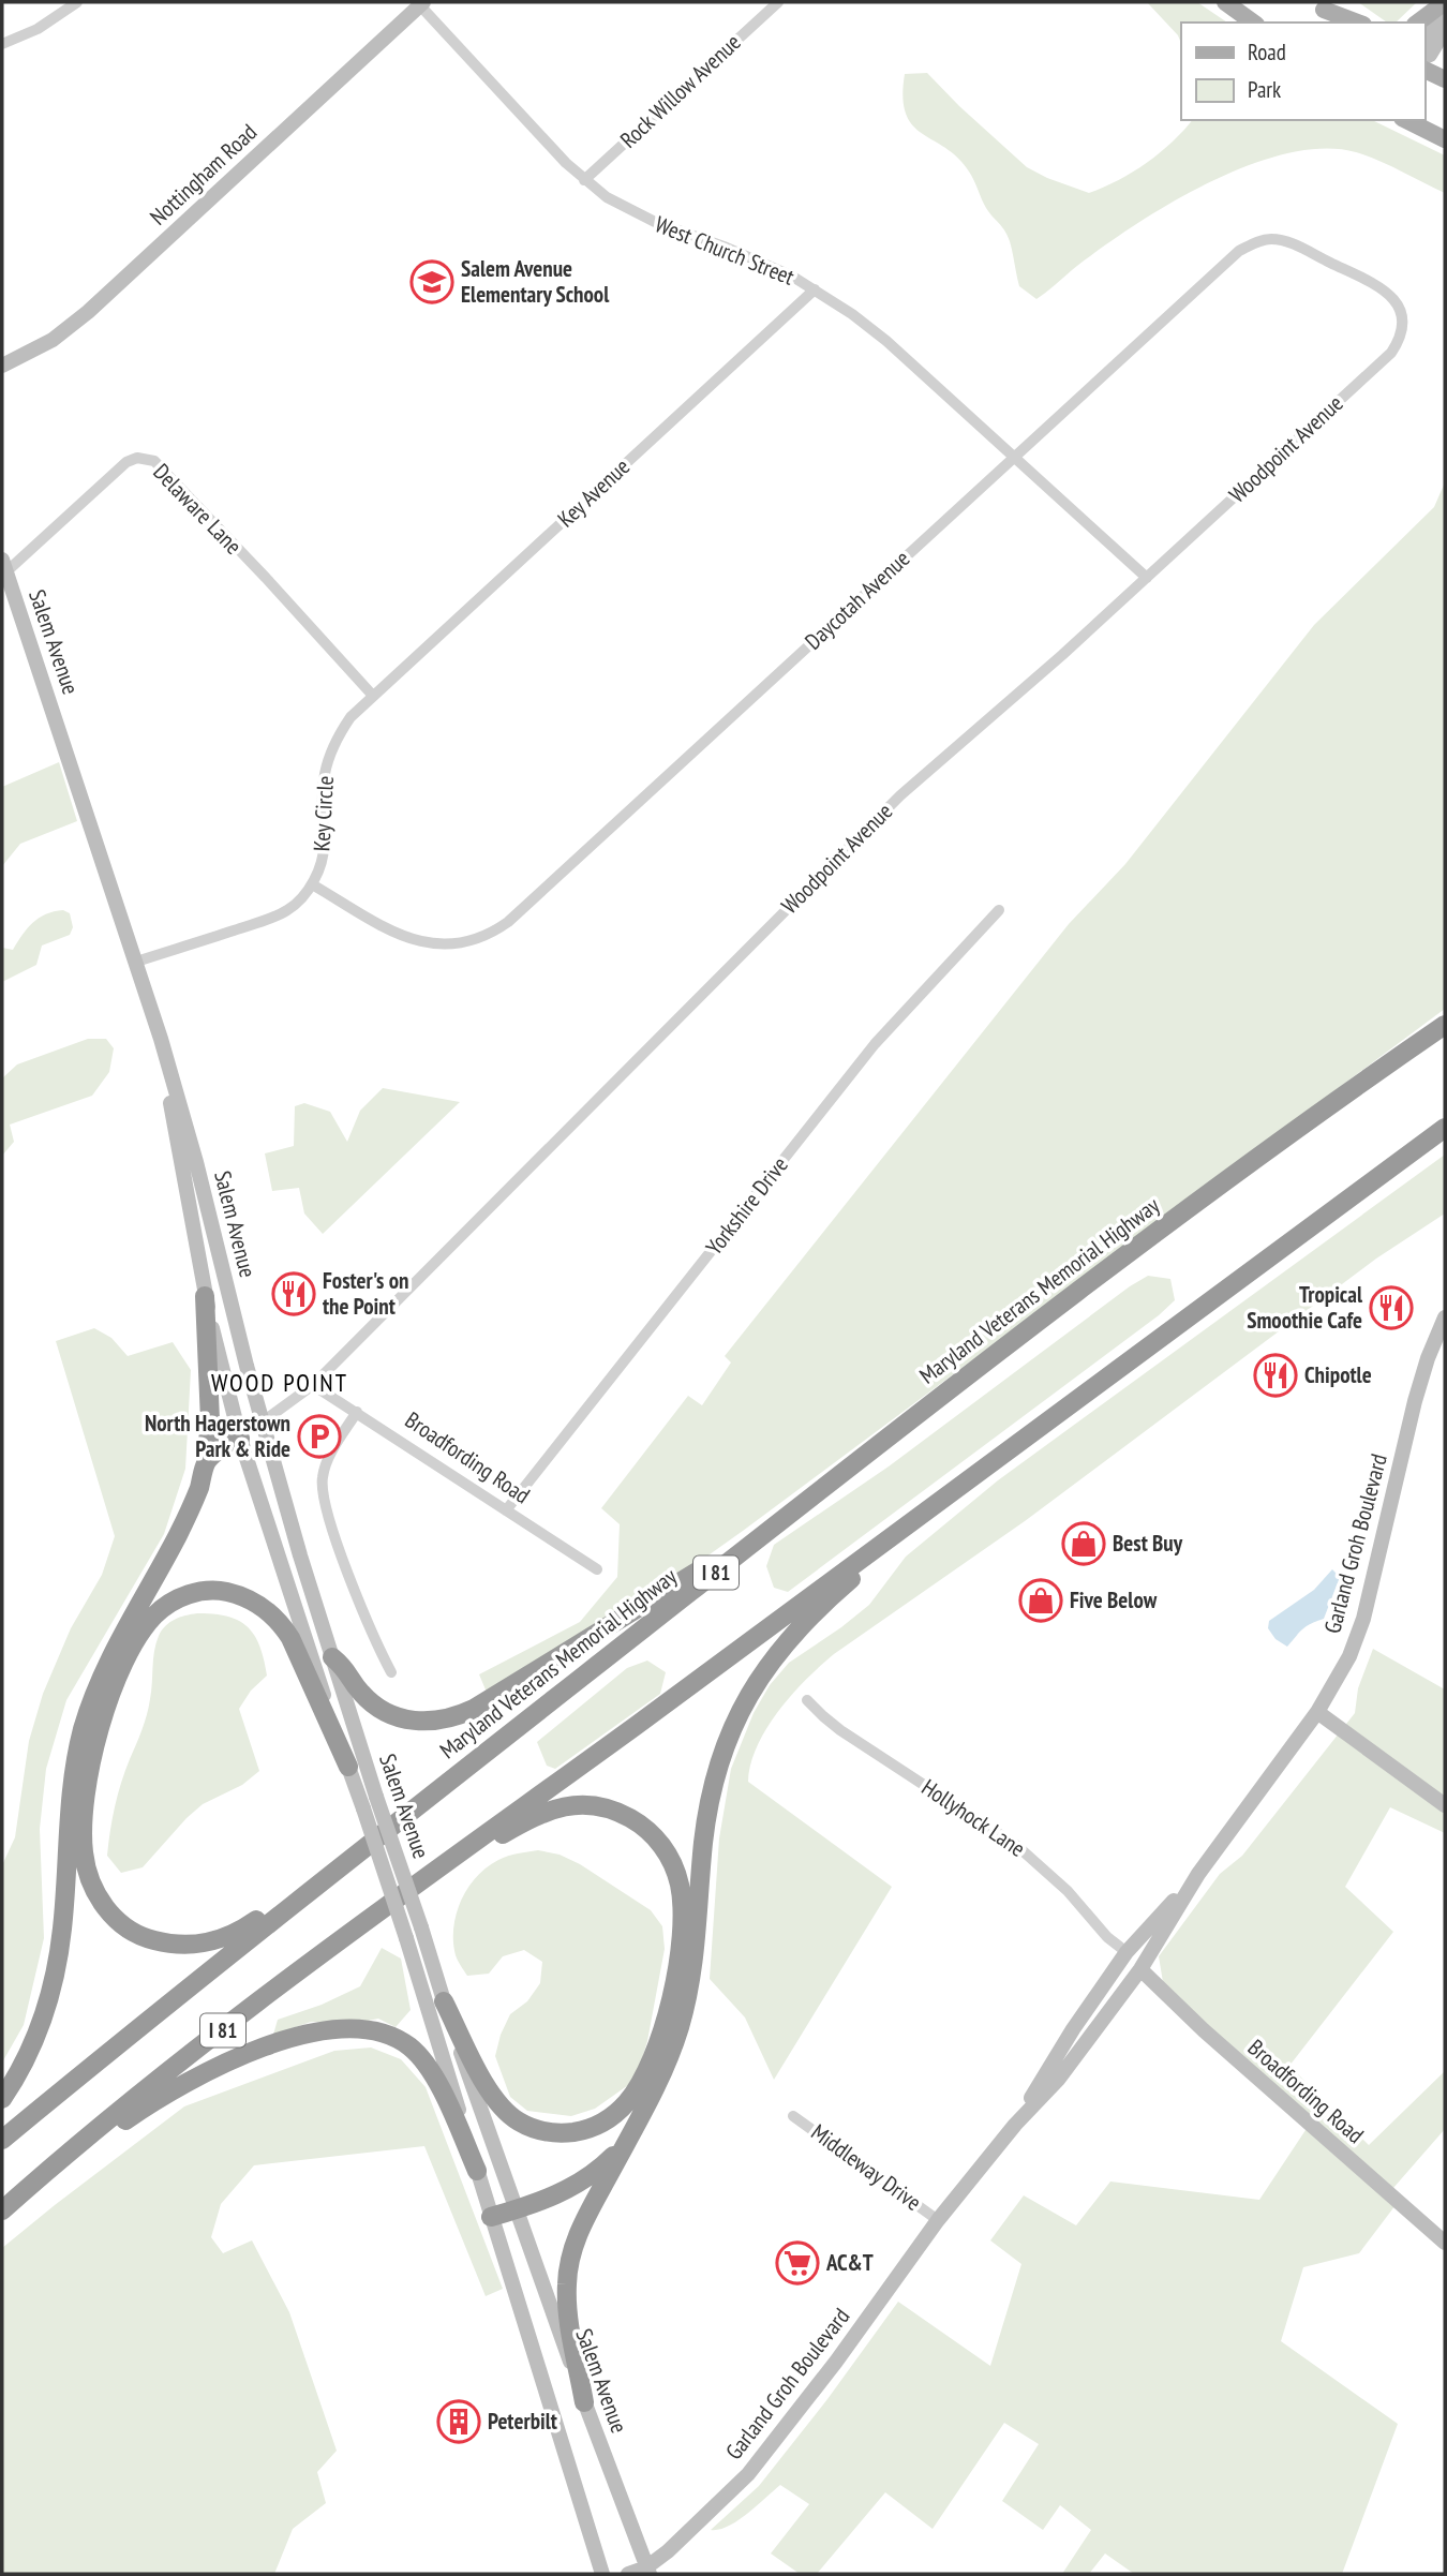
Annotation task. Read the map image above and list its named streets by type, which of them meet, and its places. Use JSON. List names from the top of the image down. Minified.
{"streets":{"highway":["Maryland Veterans Memorial Highway","I 81"],"main road":["Nottingham Road","Salem Avenue","Broadfording Road","Garland Groh Boulevard"],"street":["Rock Willow Avenue","West Church Street","Woodpoint Avenue","Key Avenue","Delaware Lane","Daycotah Avenue","Key Circle","Yorkshire Drive","Hollyhock Lane","Middleway Drive"]},"crossings":[["Rock Willow Avenue","West Church Street"],["Nottingham Road","West Church Street"],["West Church Street","Woodpoint Avenue"],["West Church Street","Key Avenue"],["West Church Street","Daycotah Avenue"],["Woodpoint Avenue","Daycotah Avenue"],["Woodpoint Avenue","Salem Avenue"],["Woodpoint Avenue","Broadfording Road"],["Key Avenue","Delaware Lane"],["Key Avenue","Key Circle"],["Delaware Lane","Salem Avenue"],["Delaware Lane","Key Circle"],["Daycotah Avenue","Key Circle"],["Salem Avenue","Key Circle"],["Salem Avenue","Garland Groh Boulevard"],["Yorkshire Drive","Broadfording Road"],["Broadfording Road","Garland Groh Boulevard"],["Garland Groh Boulevard","Hollyhock Lane"],["Garland Groh Boulevard","Middleway Drive"]],"districts":["WOOD POINT"],"places":{"school or university":["Salem Avenue Elementary School"],"restaurant":["Foster's on the Point","Tropical Smoothie Cafe","Chipotle"],"parking":["North Hagerstown Park & Ride"],"shop":["Best Buy","Five Below"],"supermarket":["AC&T"],"building":["Peterbilt"]},"legend":["Road","Park"]}
